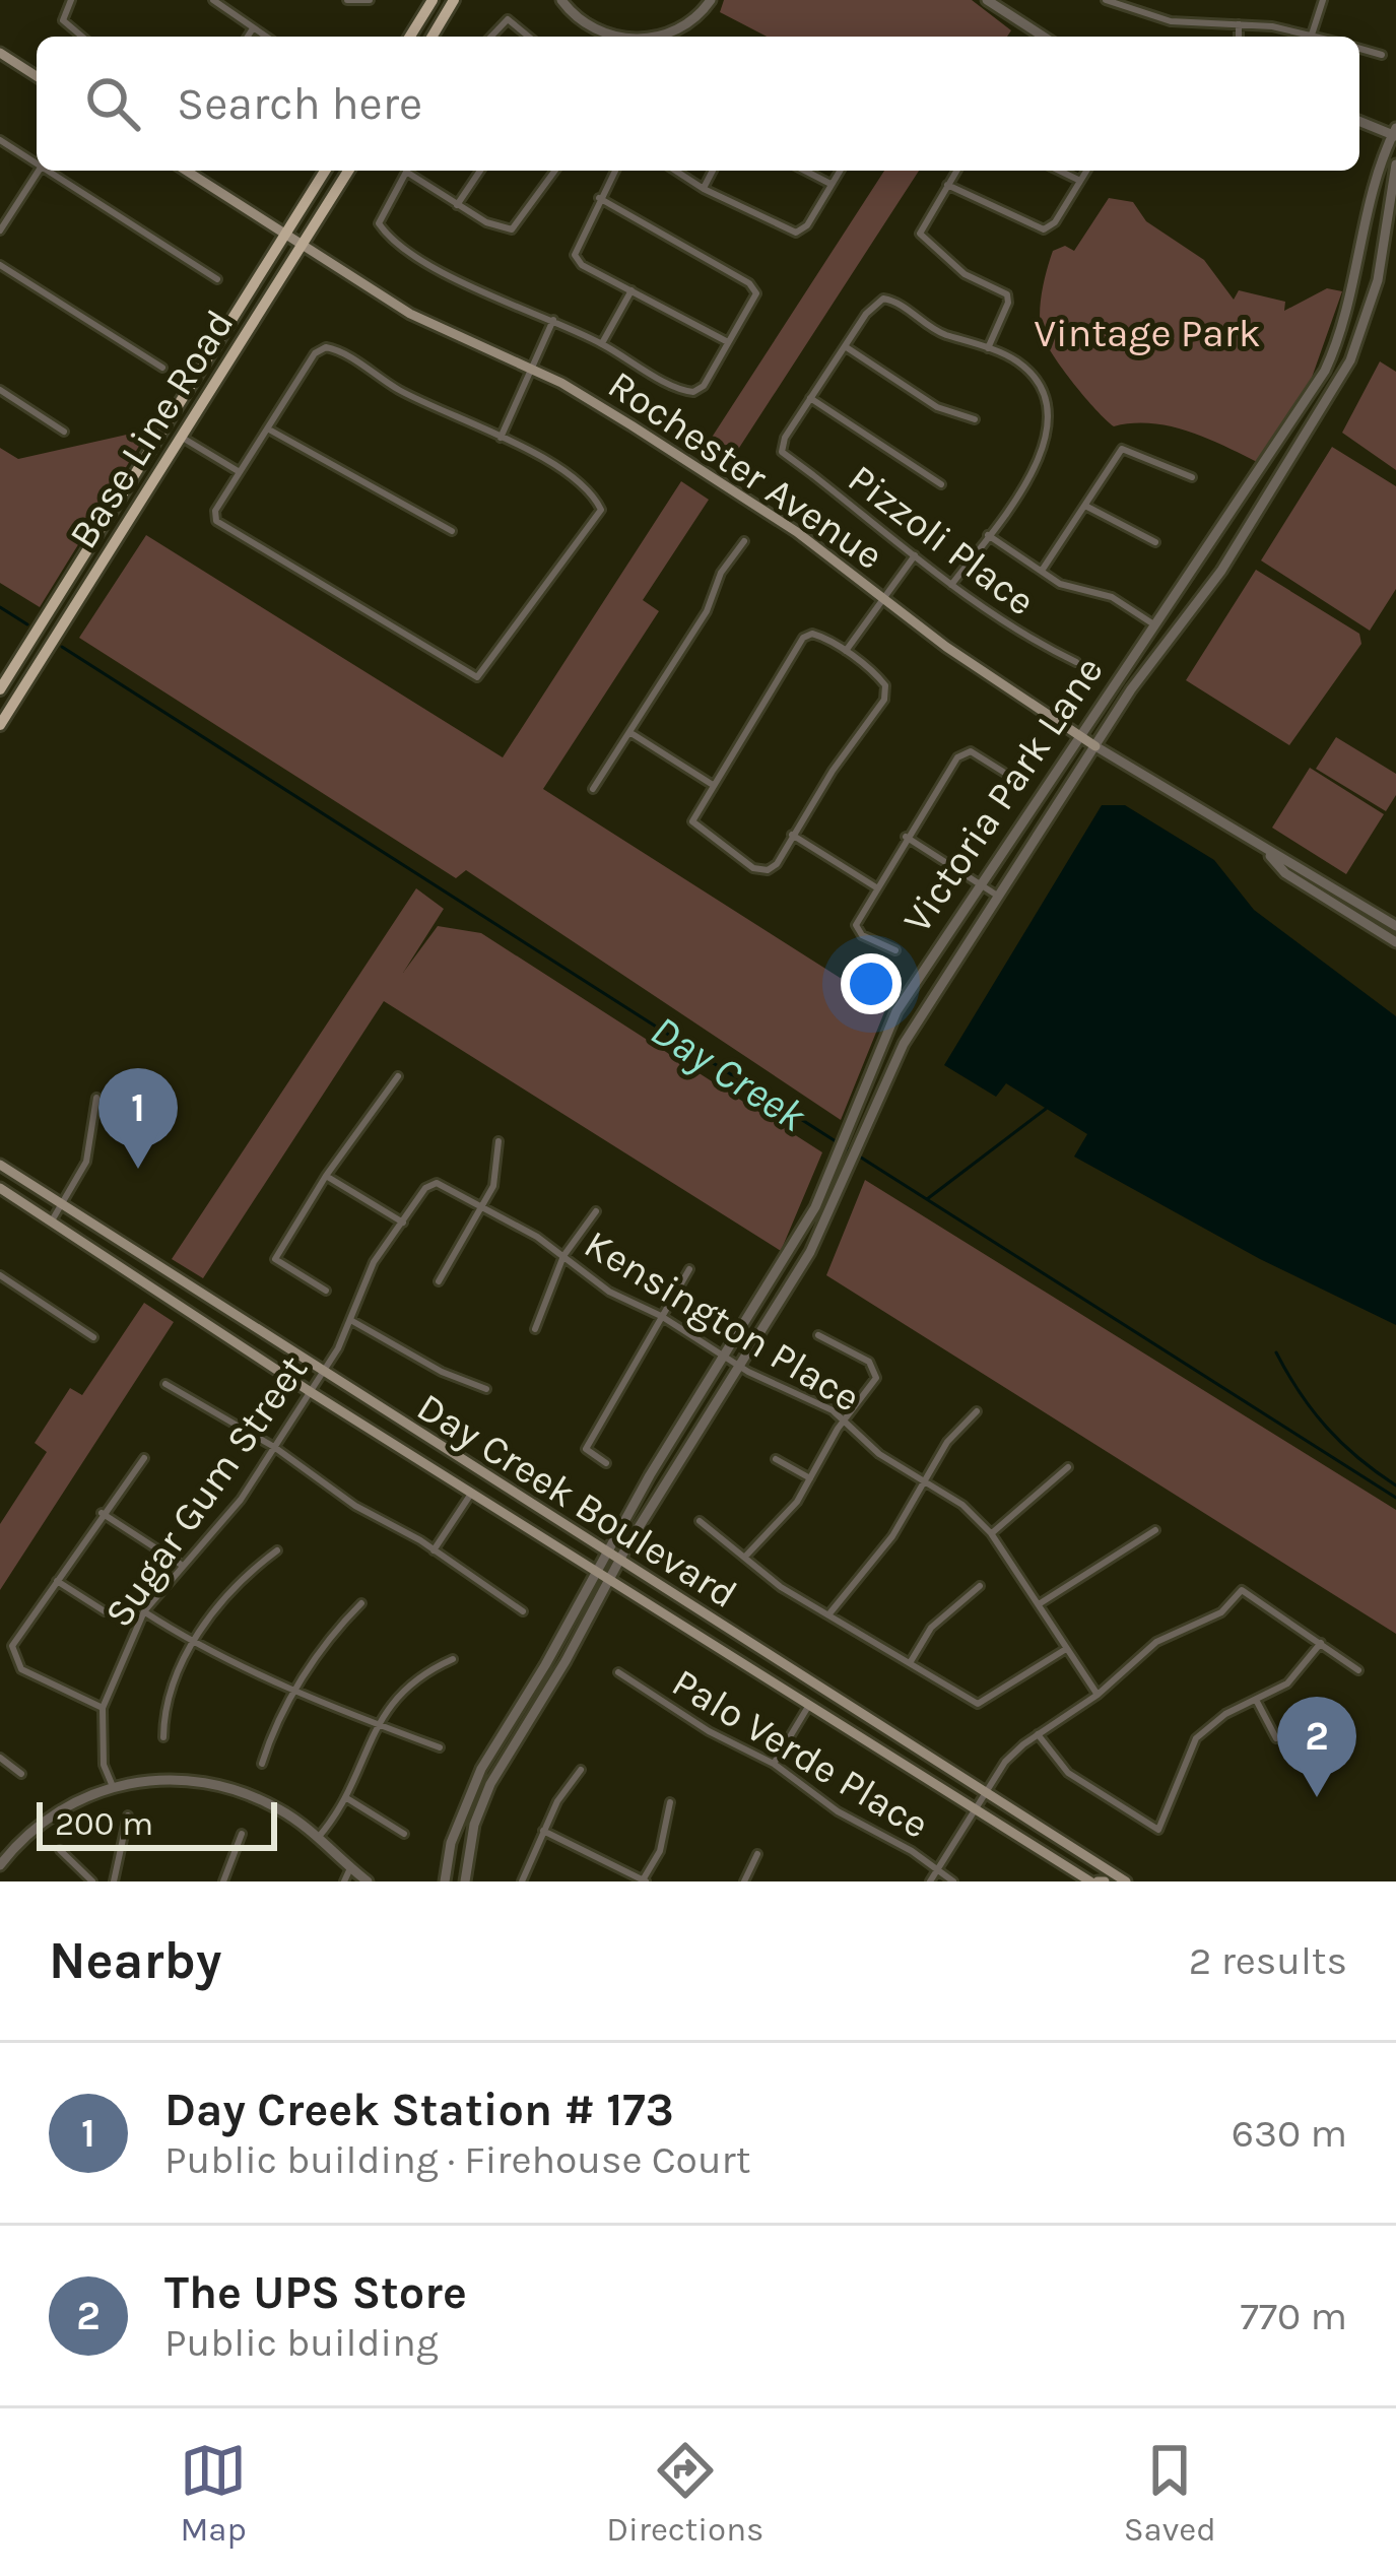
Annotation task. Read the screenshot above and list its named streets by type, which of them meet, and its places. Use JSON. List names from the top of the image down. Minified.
{"streets":{"main road":["Base Line Road","Rochester Avenue","Day Creek Boulevard"],"street":["Pizzoli Place","Victoria Park Lane","Kensington Place","Sugar Gum Street","Palo Verde Place"]},"crossings":[["Base Line Road","Rochester Avenue"],["Rochester Avenue","Victoria Park Lane"],["Victoria Park Lane","Kensington Place"],["Victoria Park Lane","Day Creek Boulevard"],["Kensington Place","Sugar Gum Street"],["Sugar Gum Street","Day Creek Boulevard"]],"water":["Day Creek"],"parks":["Vintage Park"],"scale_bar":"200 m","page":{"search":"Search here","pins":["1","2"],"scale":"200 m","heading":["Nearby","2 results"],"list":[{"mark":"1","name":"Day Creek Station # 173","note":"Public building · Firehouse Court","value":"630 m"},{"mark":"2","name":"The UPS Store","note":"Public building","value":"770 m"}],"nav":["Map","Directions","Saved"]}}
